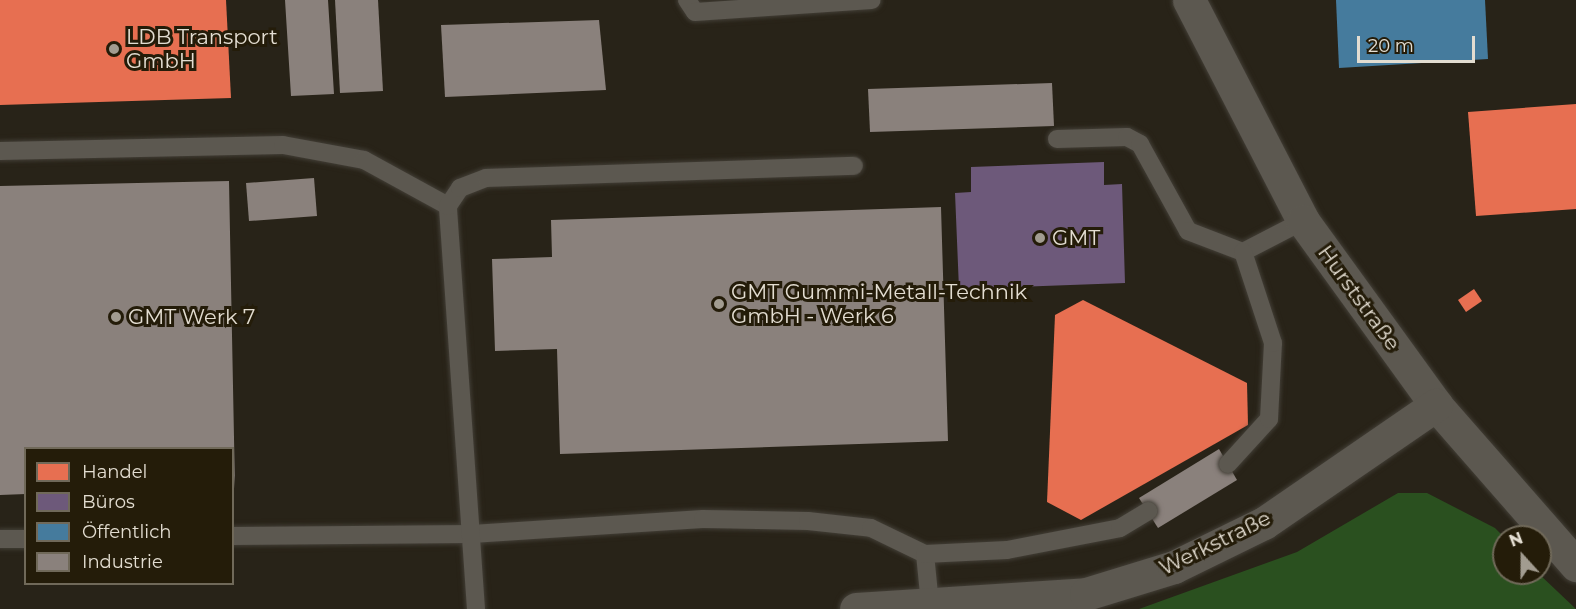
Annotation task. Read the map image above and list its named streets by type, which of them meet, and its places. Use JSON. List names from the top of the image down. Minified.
{"streets":{"street":["Hurststraße","Werkstraße"]},"crossings":[["Hurststraße","Werkstraße"]],"places":["LDB Transport GmbH","GMT","GMT Gummi-Metall-Technik GmbH - Werk 6","GMT Werk 7"],"legend":["Handel","Büros","Öffentlich","Industrie"],"scale_bar":"20 m","north":"top"}
